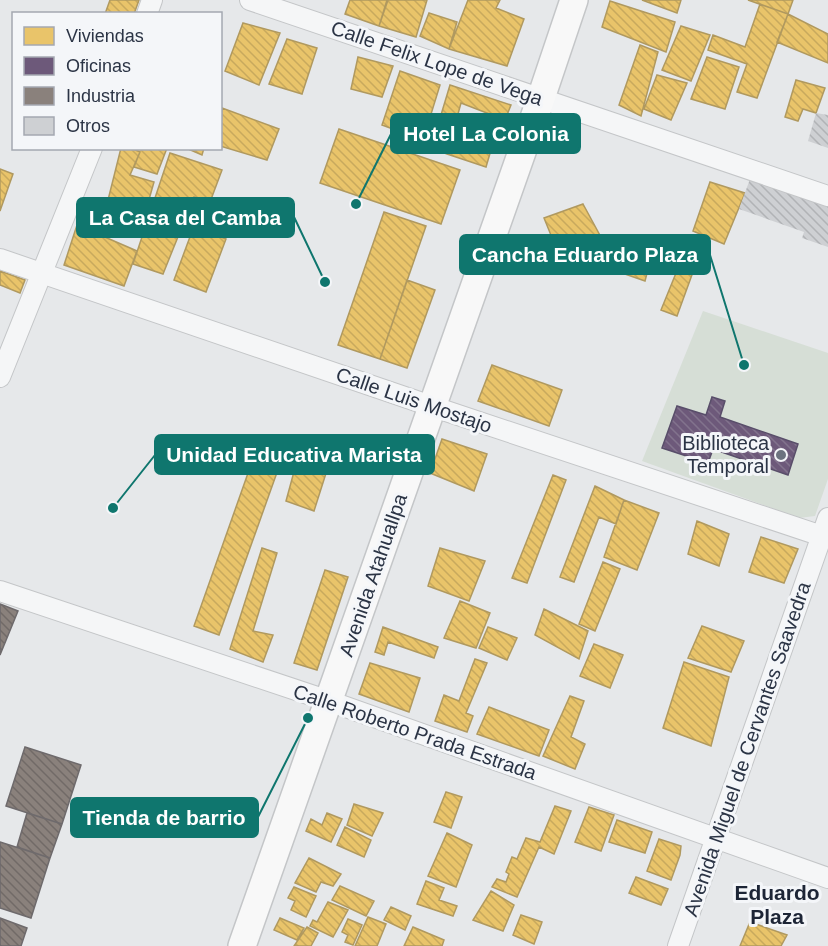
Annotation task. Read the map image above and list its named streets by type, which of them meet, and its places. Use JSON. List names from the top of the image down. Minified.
{"streets":{"main road":["Avenida Atahuallpa"],"street":["Calle Felix Lope de Vega","Calle Luis Mostajo","Calle Roberto Prada Estrada","Avenida Miguel de Cervantes Saavedra"]},"crossings":[["Calle Felix Lope de Vega","Avenida Atahuallpa"],["Calle Luis Mostajo","Avenida Atahuallpa"],["Calle Luis Mostajo","Avenida Miguel de Cervantes Saavedra"],["Avenida Atahuallpa","Calle Roberto Prada Estrada"],["Calle Roberto Prada Estrada","Avenida Miguel de Cervantes Saavedra"]],"districts":["Eduardo Plaza"],"places":["Hotel La Colonia","La Casa del Camba","Cancha Eduardo Plaza","Biblioteca Temporal","Unidad Educativa Marista","Tienda de barrio"],"legend":["Viviendas","Oficinas","Industria","Otros"]}
